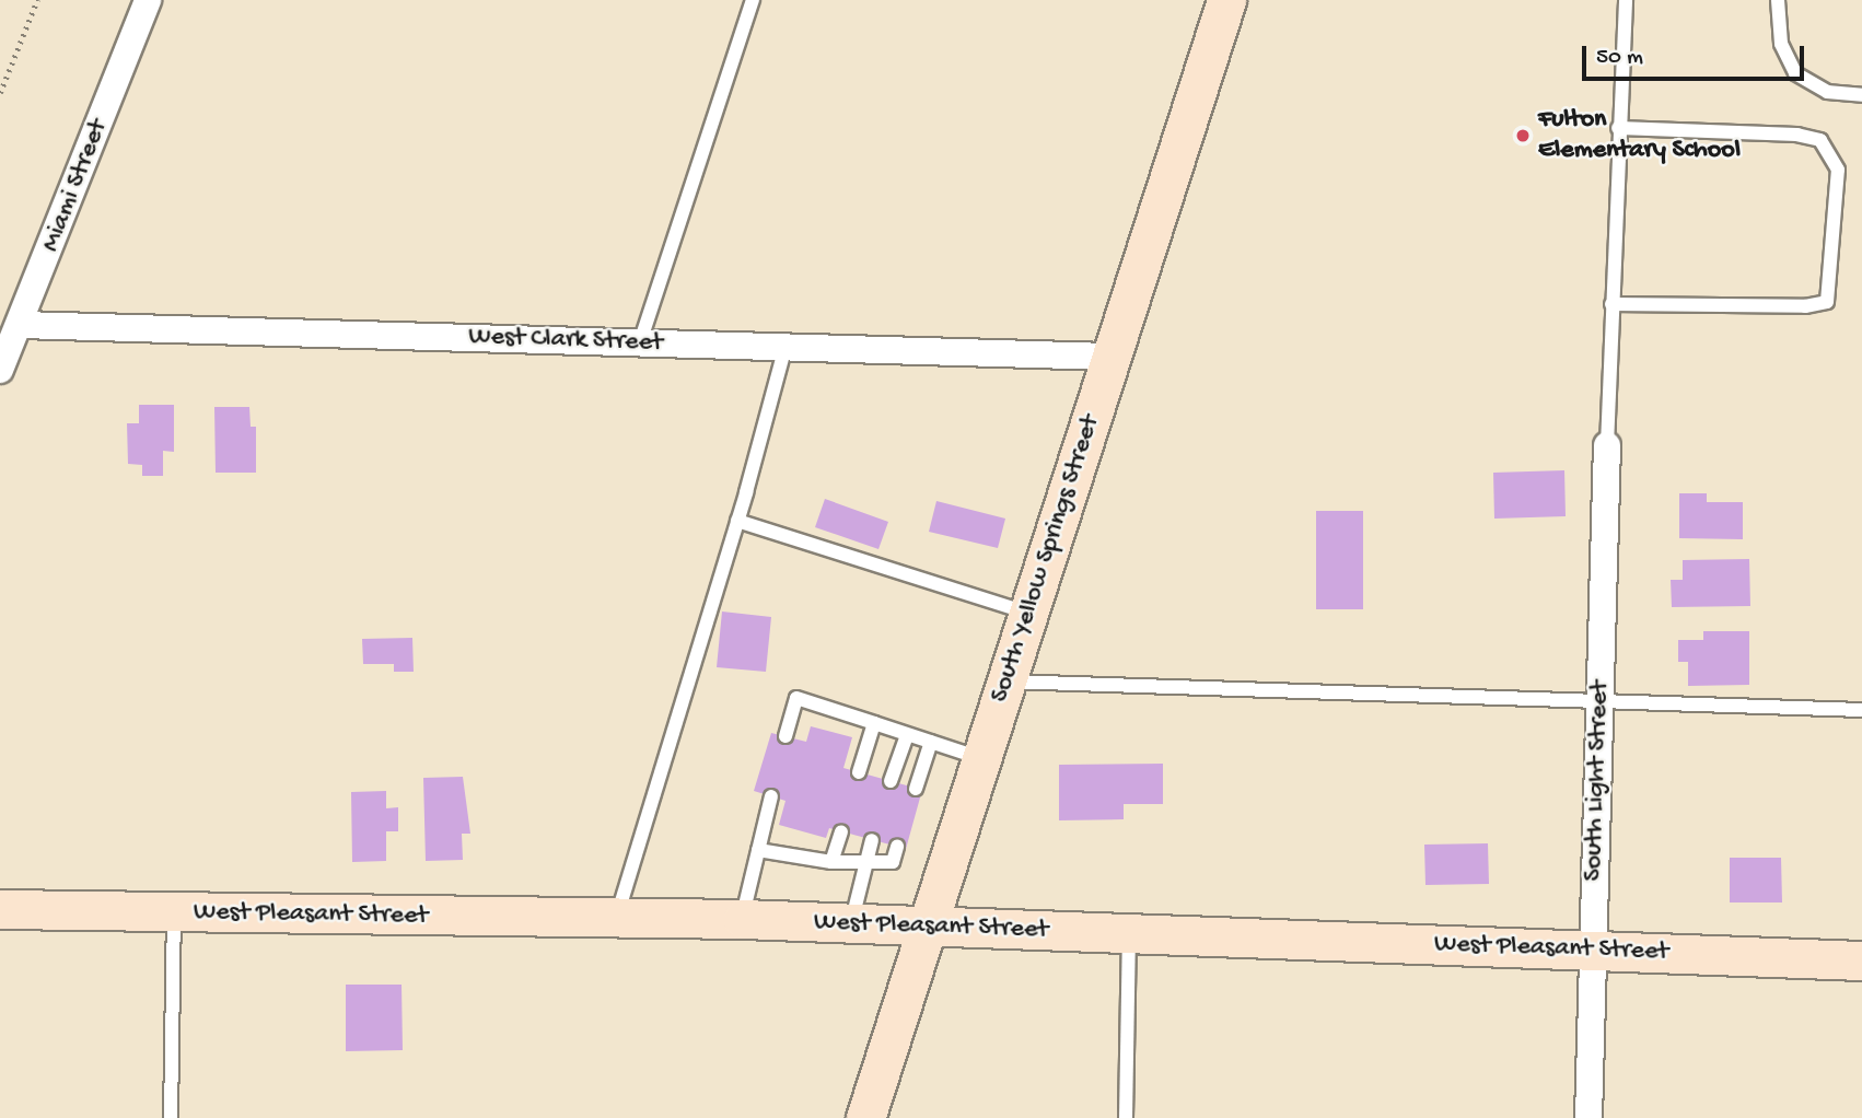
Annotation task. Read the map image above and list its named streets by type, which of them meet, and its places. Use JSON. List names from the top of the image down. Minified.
{"streets":{"street":["Miami Street","West Clark Street","South Yellow Springs Street","South Light Street","West Pleasant Street"]},"crossings":[["Miami Street","West Clark Street"],["West Clark Street","South Yellow Springs Street"],["South Yellow Springs Street","West Pleasant Street"],["South Light Street","West Pleasant Street"]],"places":["Fulton Elementary School"],"scale_bar":"50 m"}
